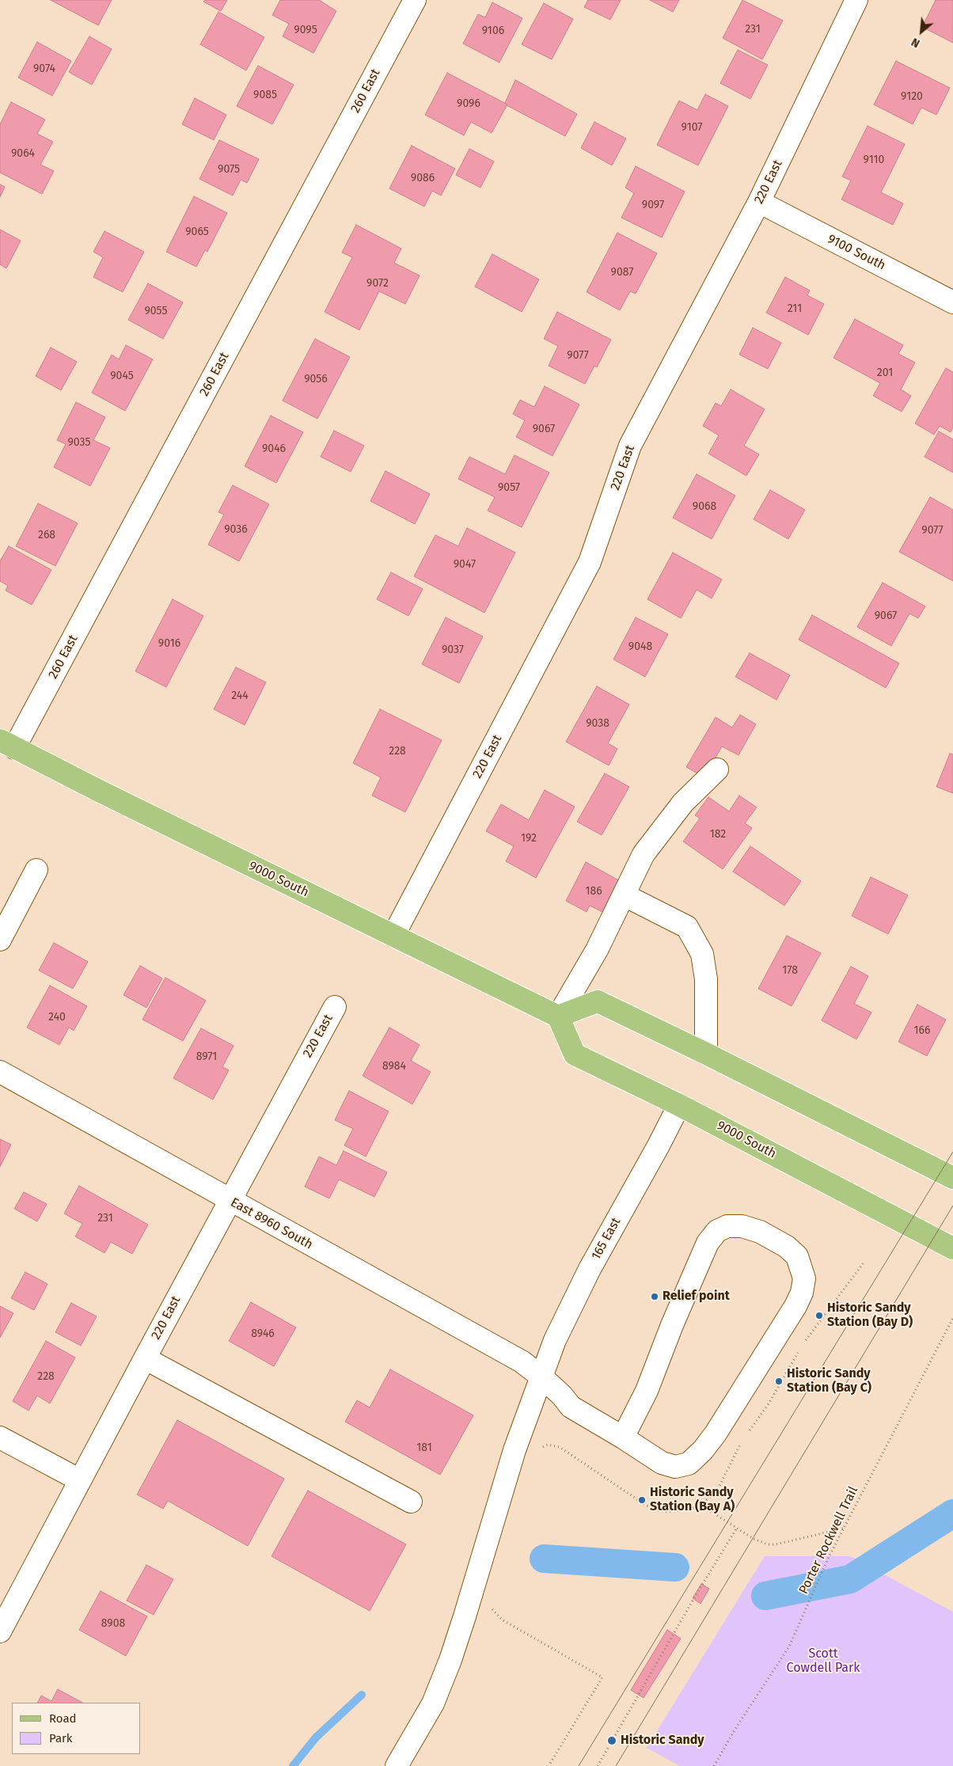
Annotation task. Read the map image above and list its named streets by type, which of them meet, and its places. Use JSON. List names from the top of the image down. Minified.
{"streets":{"main road":["9000 South"],"street":["260 East","220 East","9100 South","East 8960 South","165 East"],"path":["Porter Rockwell Trail"]},"crossings":[["260 East","9000 South"],["220 East","9100 South"],["220 East","9000 South"],["220 East","East 8960 South"],["9000 South","165 East"],["East 8960 South","165 East"]],"parks":["Scott Cowdell Park"],"places":["Relief point","Historic Sandy Station (Bay D)","Historic Sandy Station (Bay C)","Historic Sandy Station (Bay A)","Historic Sandy"],"house_numbers":["231","9095","9106","9074","9085","9120","9096","9107","9064","9110","9075","9086","9097","9065","9087","9072","211","9055","9077","201","9045","9056","9067","9035","9046","9057","9068","9036","9077","268","9047","9067","9016","9048","9037","244","9038","228","182","192","186","178","240","166","8971","8984","231","8946","228","181","8908"],"legend":["Road","Park"],"north":"bottom left"}
